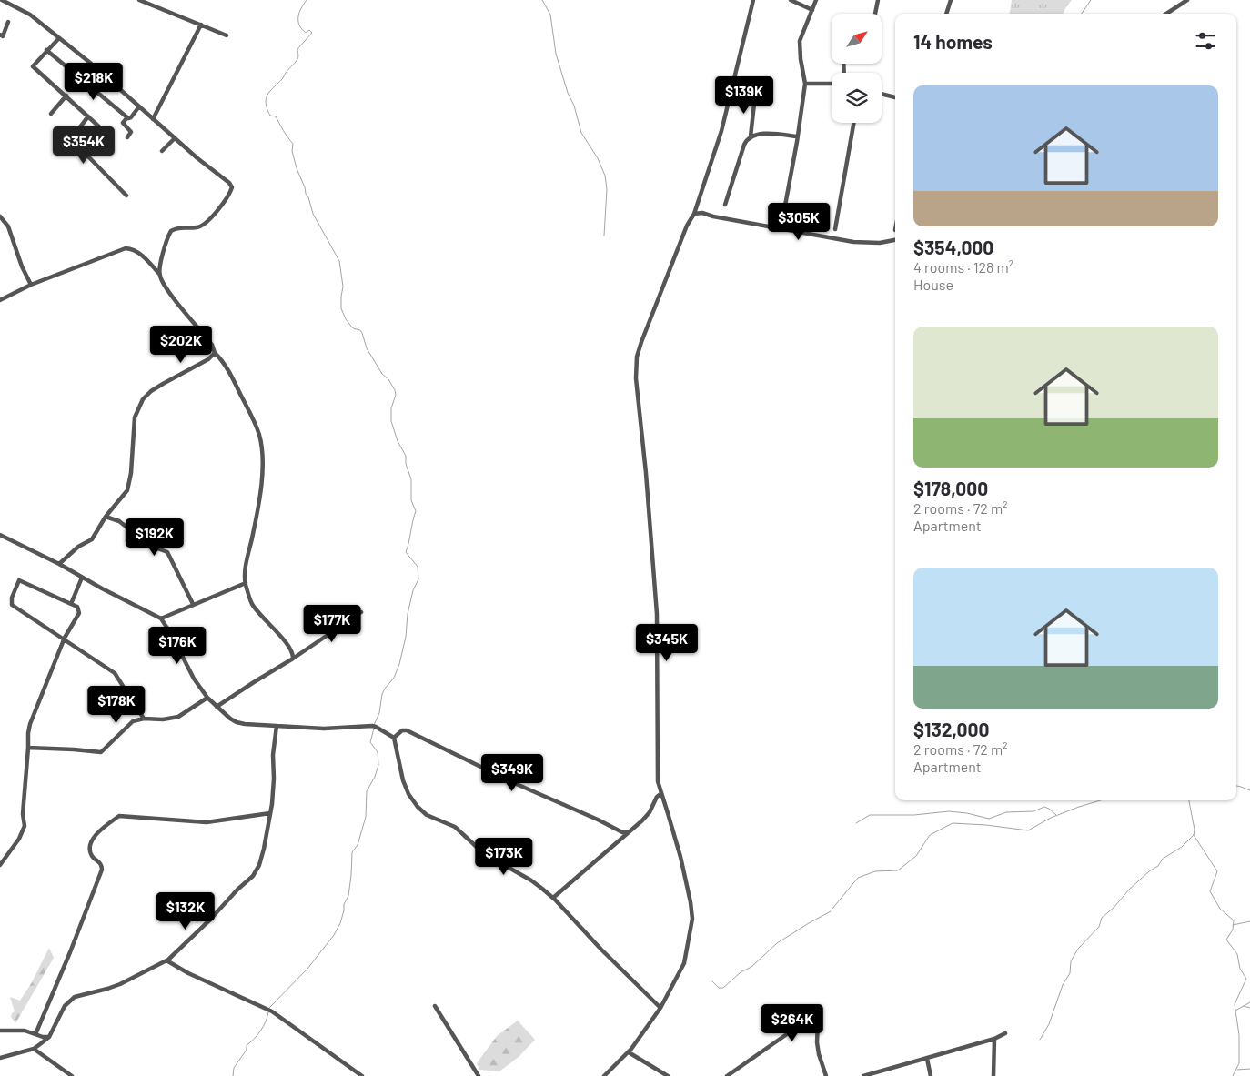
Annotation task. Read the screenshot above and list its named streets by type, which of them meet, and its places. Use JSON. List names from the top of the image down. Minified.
{"north":"top right","page":{"heading":"14 homes","price":["$218K","$139K","$354K","$305K","$202K","$192K","$177K","$345K","$176K","$178K","$349K","$173K","$132K","$264K"],"list":[{"name":"$354,000","note":"4 rooms · 128 m² · House"},{"name":"$178,000","note":"2 rooms · 72 m² · Apartment"},{"name":"$132,000","note":"2 rooms · 72 m² · Apartment"}]}}
